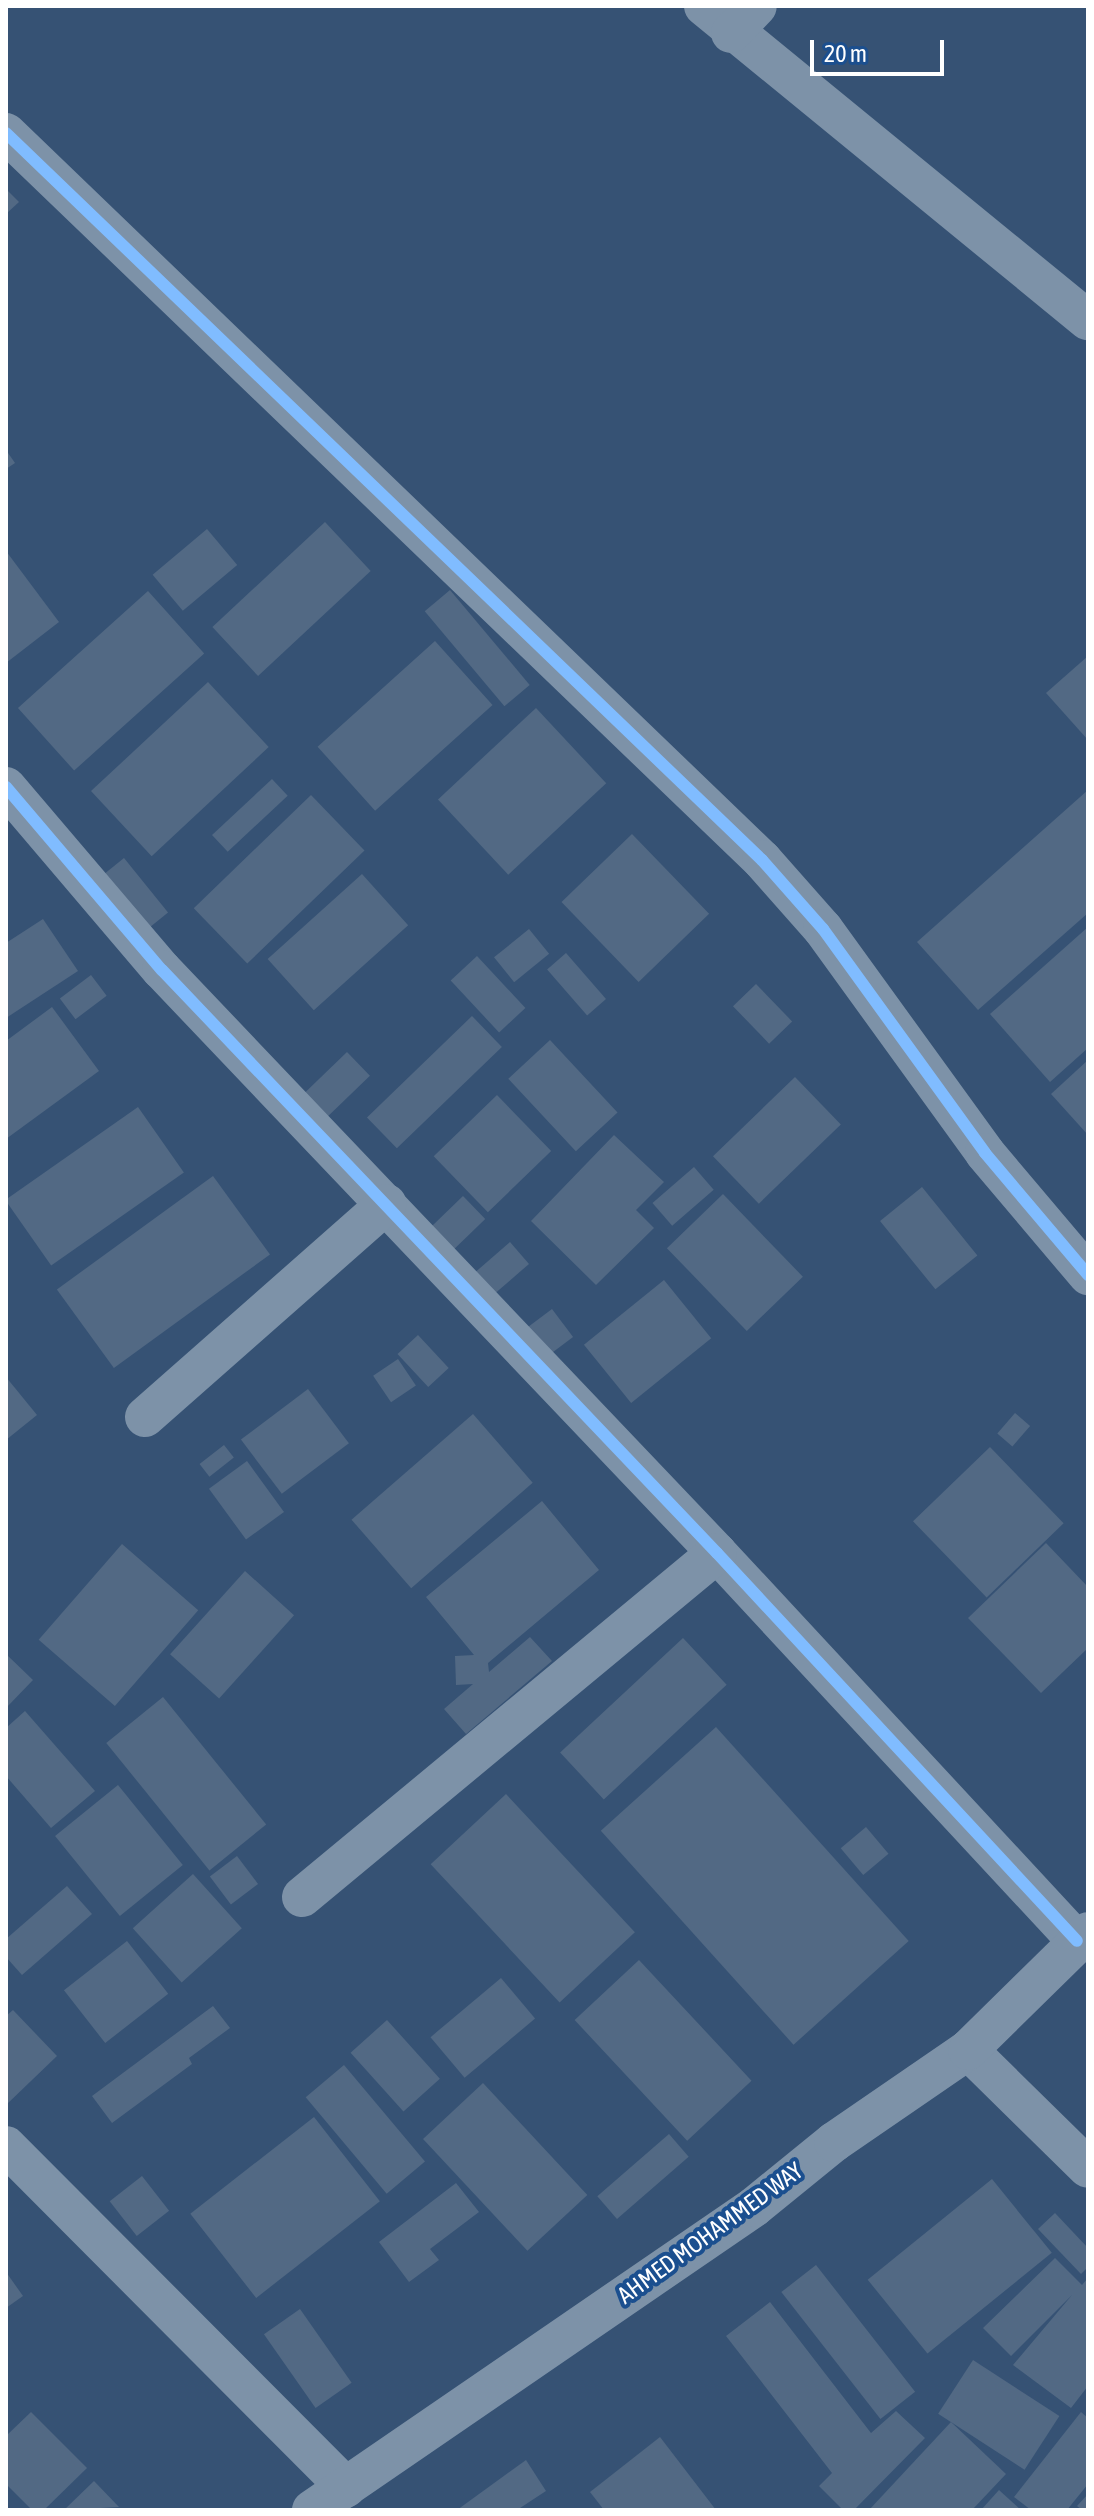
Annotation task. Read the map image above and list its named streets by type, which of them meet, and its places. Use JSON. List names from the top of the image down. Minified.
{"streets":{"street":["AHMED MOHAMMED WAY"]},"scale_bar":"20 m"}
